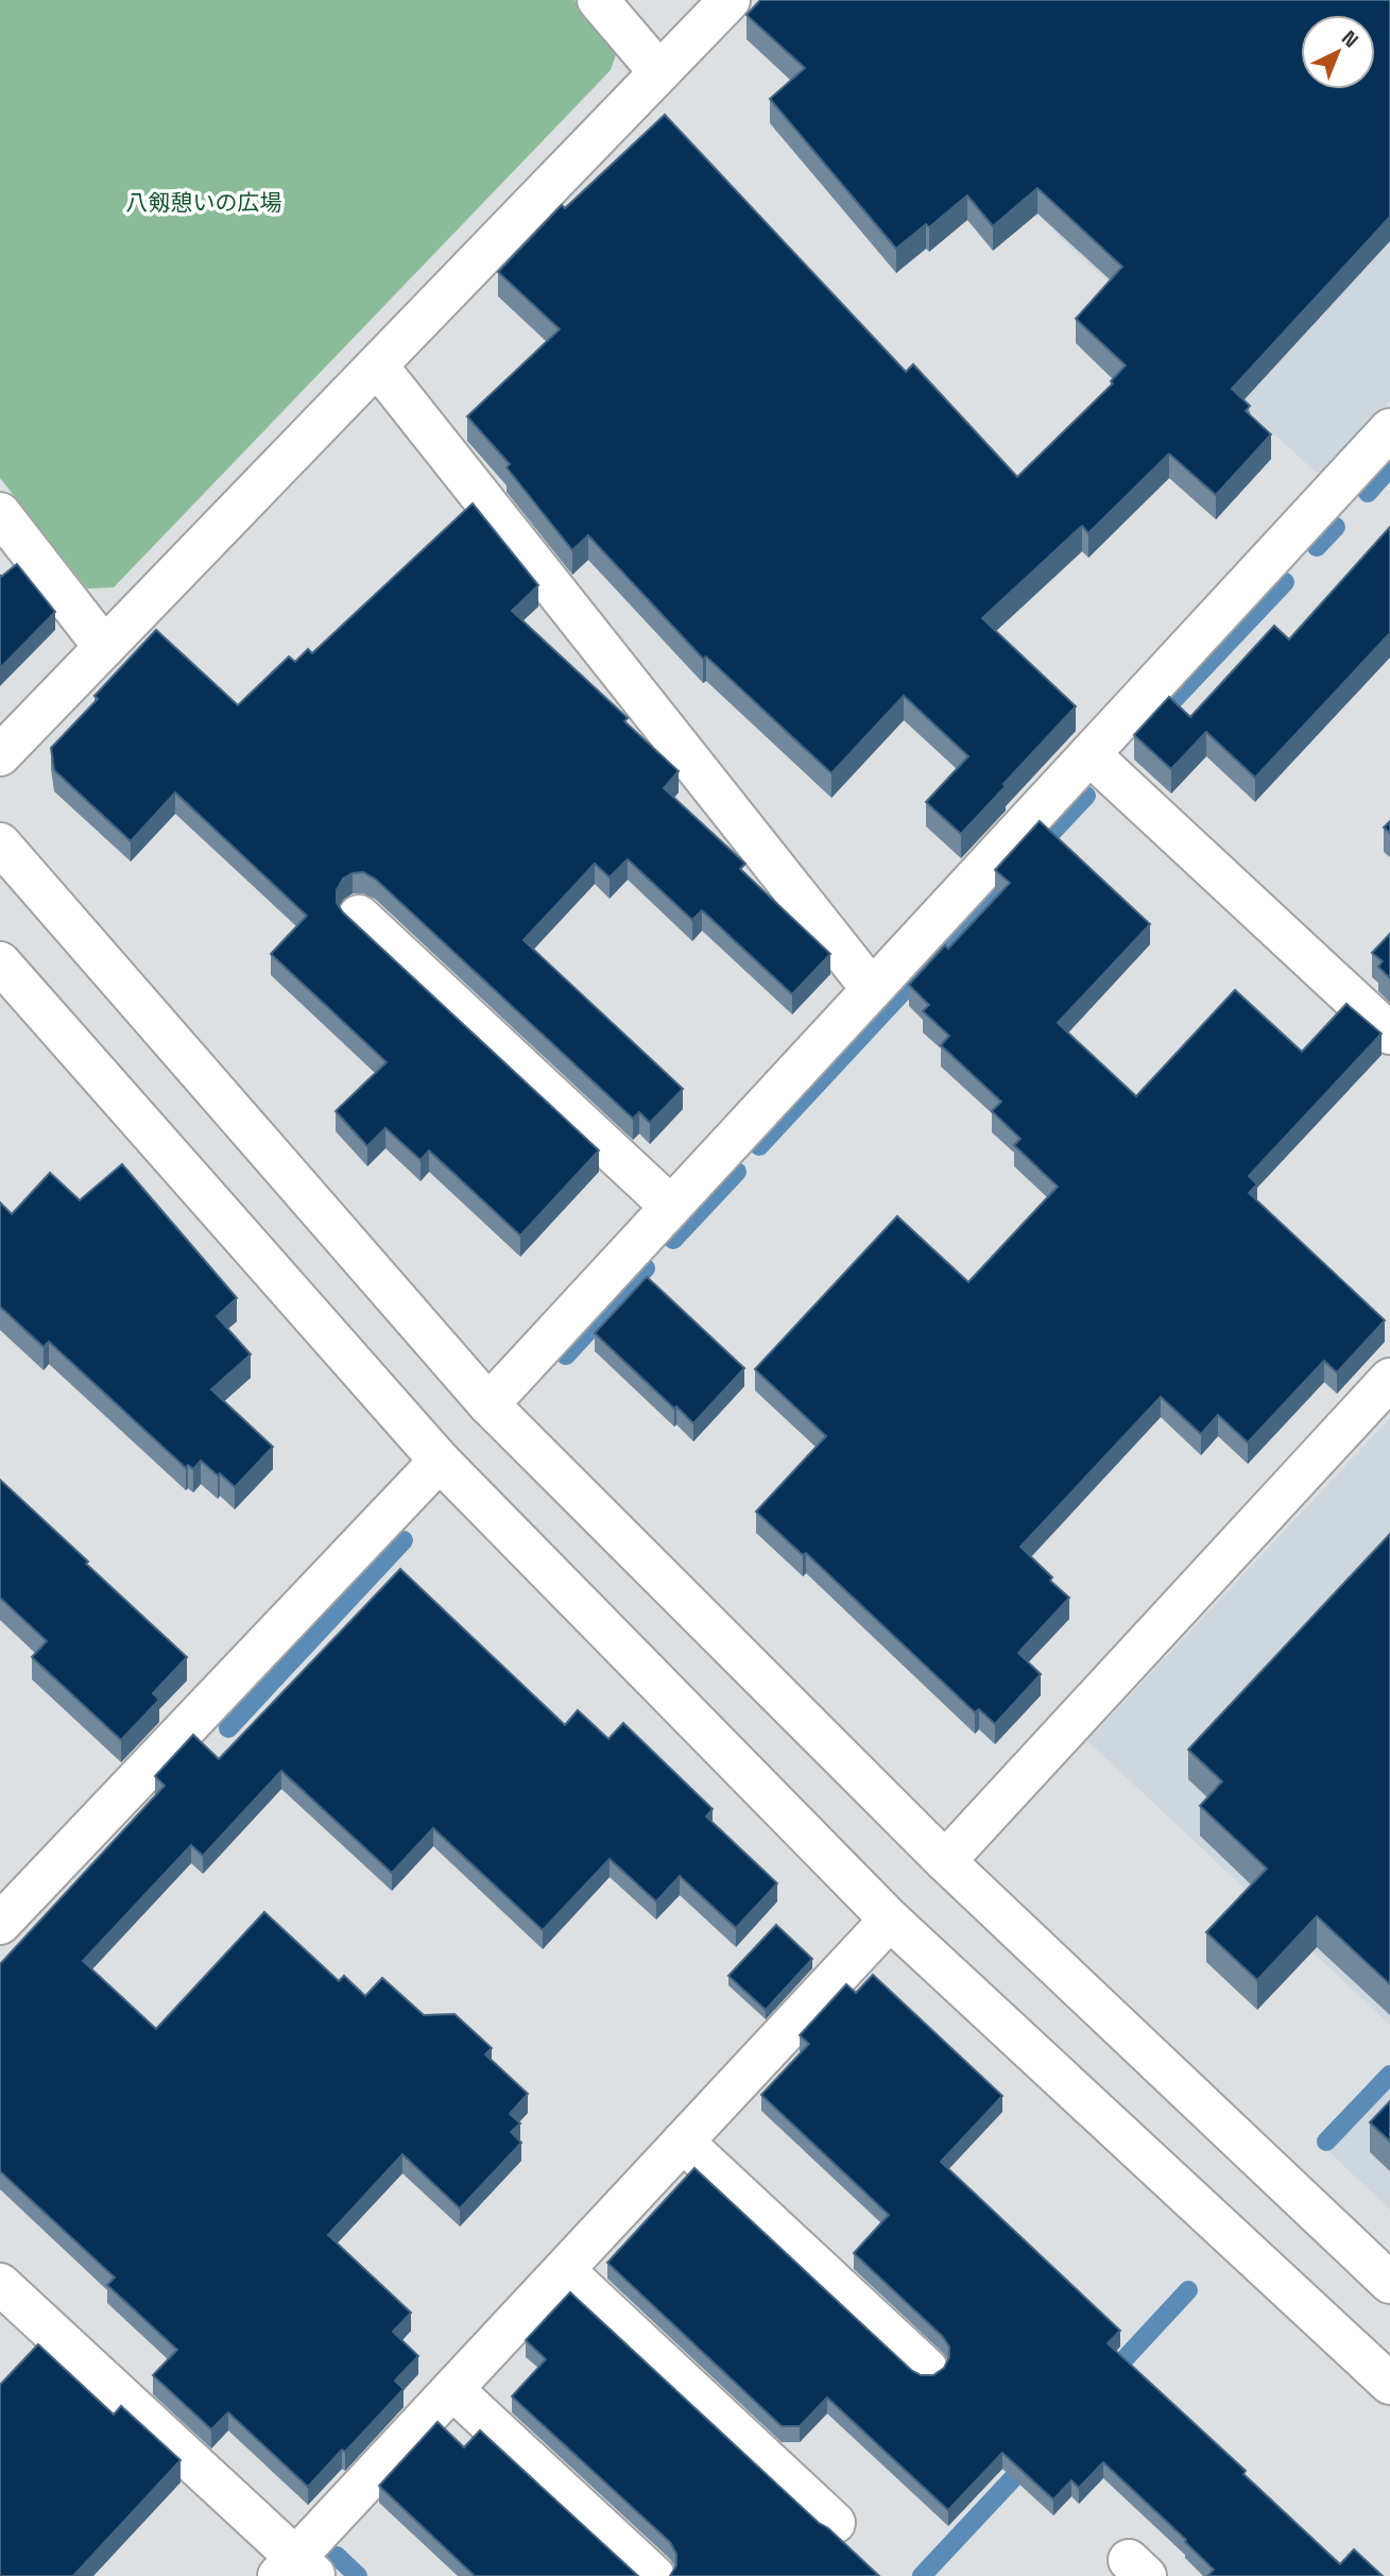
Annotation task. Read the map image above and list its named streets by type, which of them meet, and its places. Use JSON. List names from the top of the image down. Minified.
{"parks":["八剱憩いの広場"],"north":"top right"}
